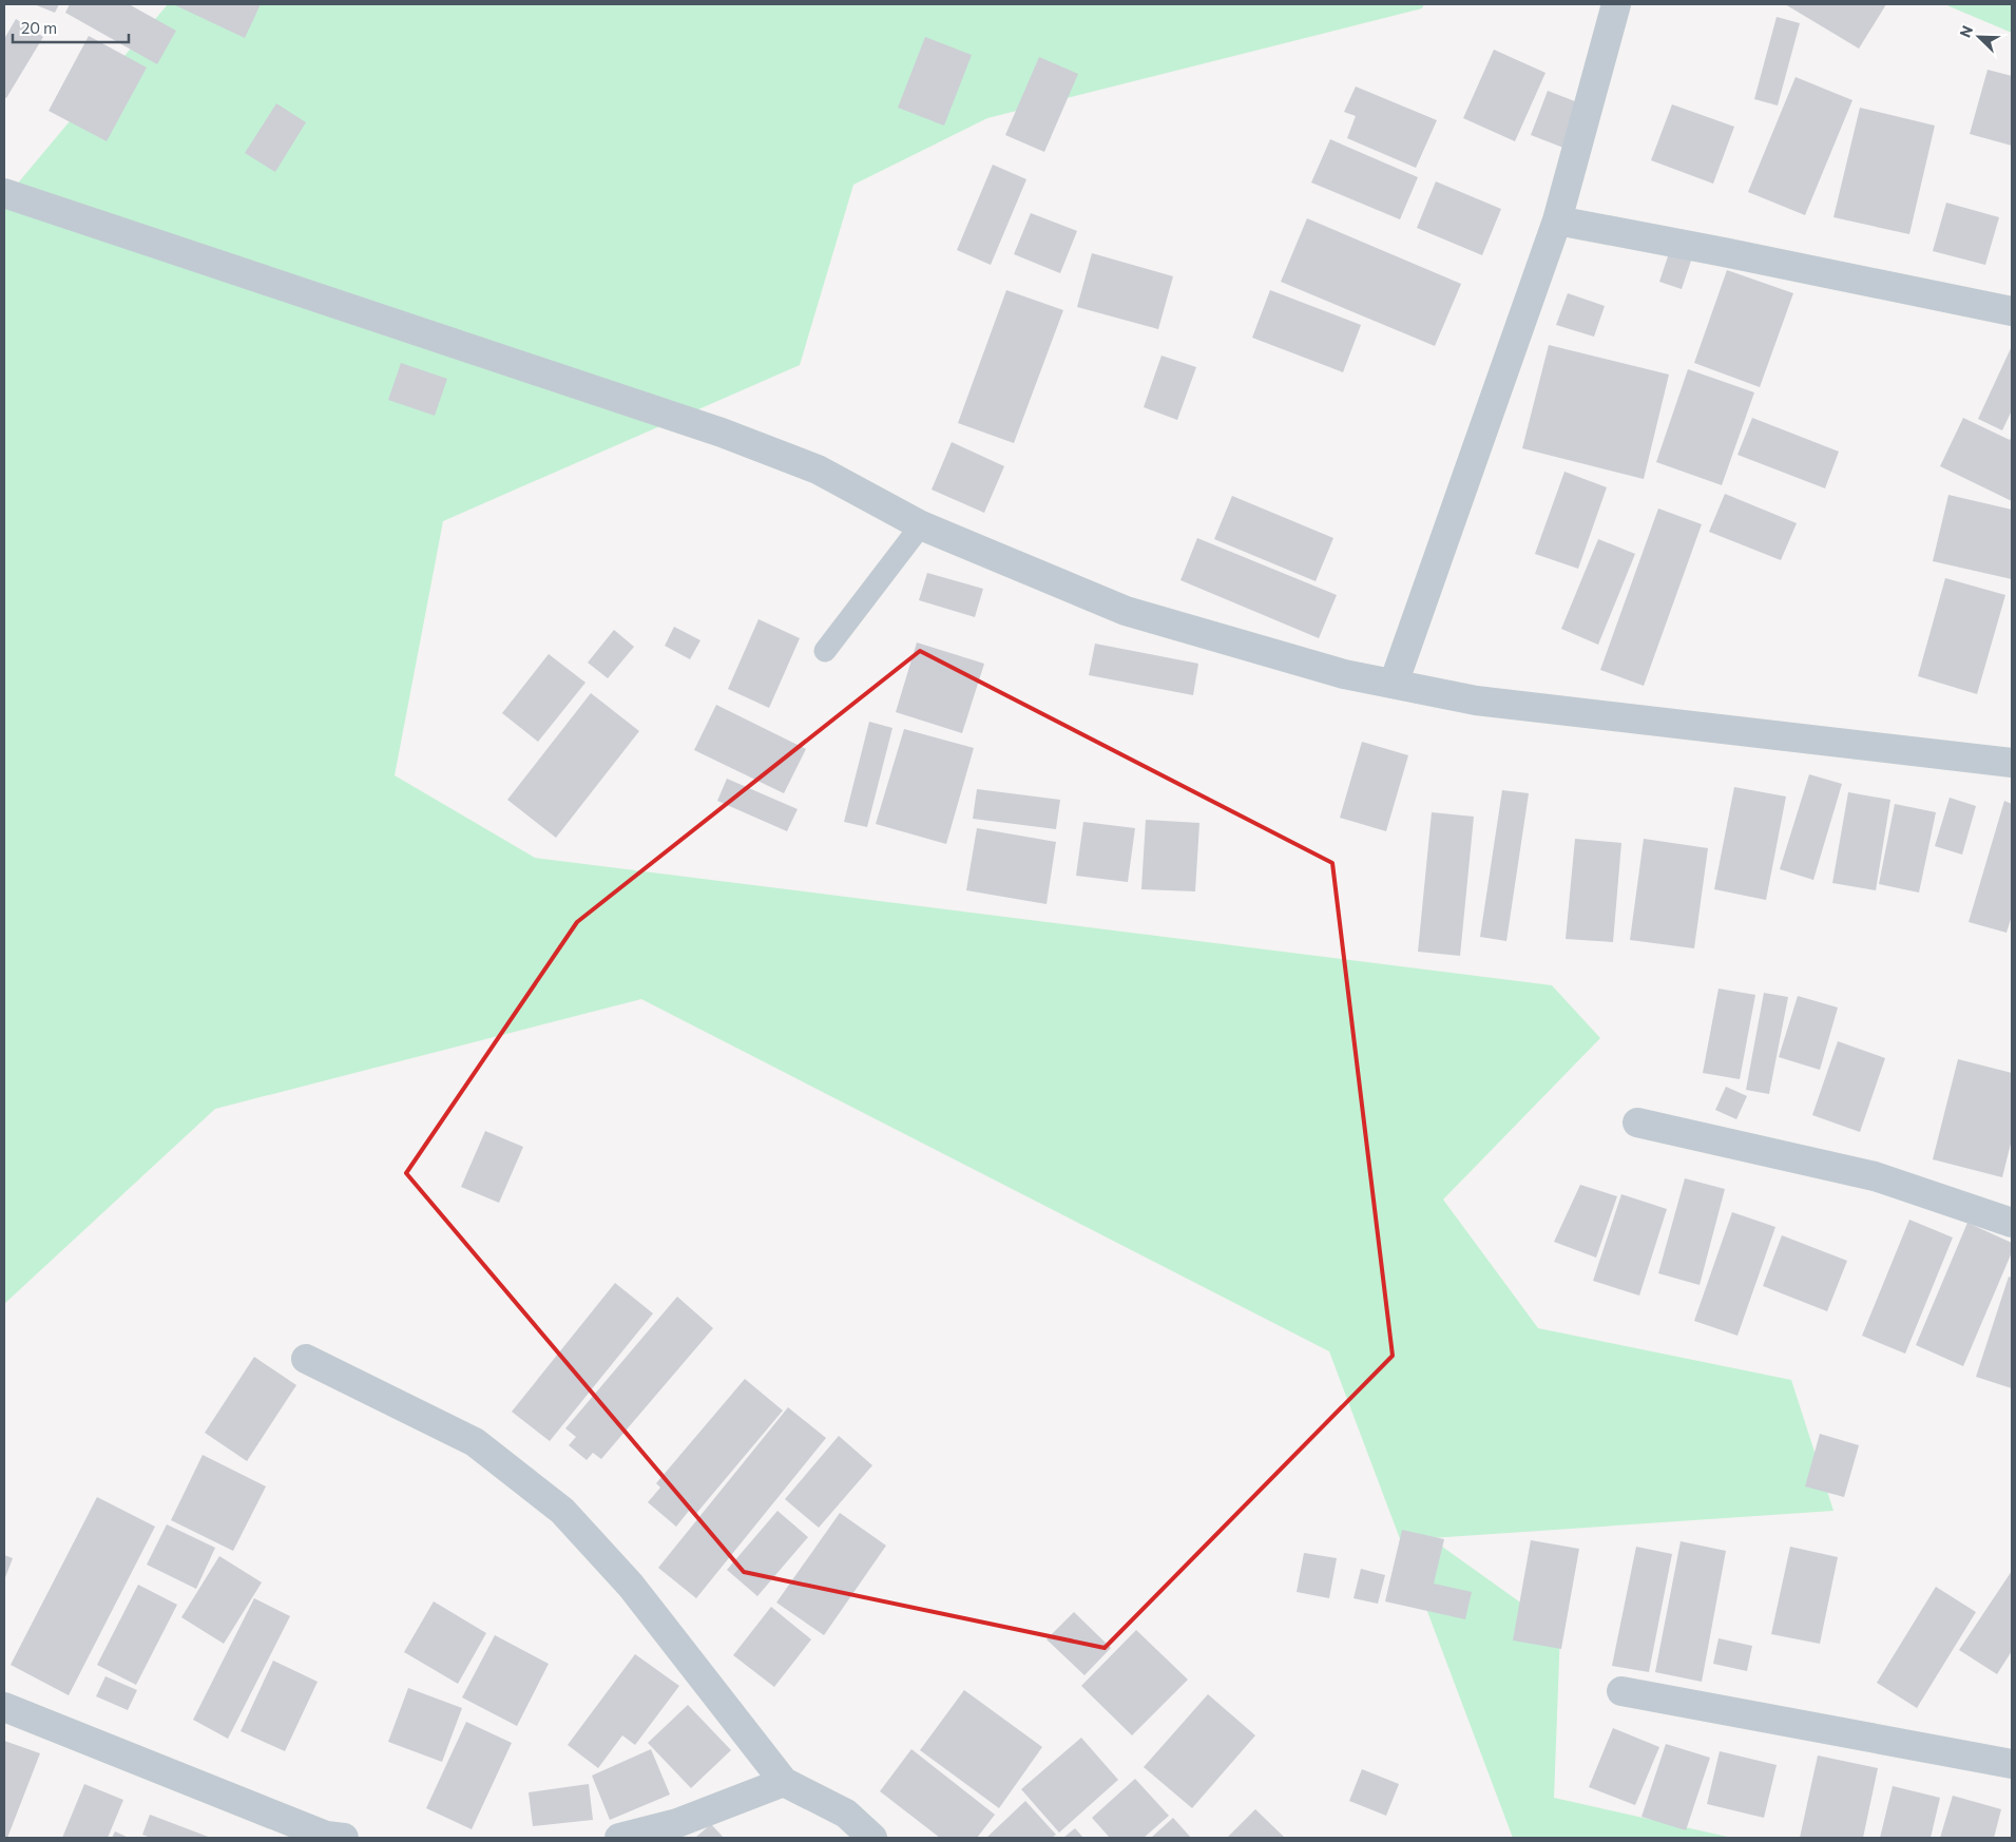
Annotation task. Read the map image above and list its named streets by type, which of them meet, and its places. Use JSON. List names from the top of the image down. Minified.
{"scale_bar":"20 m","north":"top left"}
